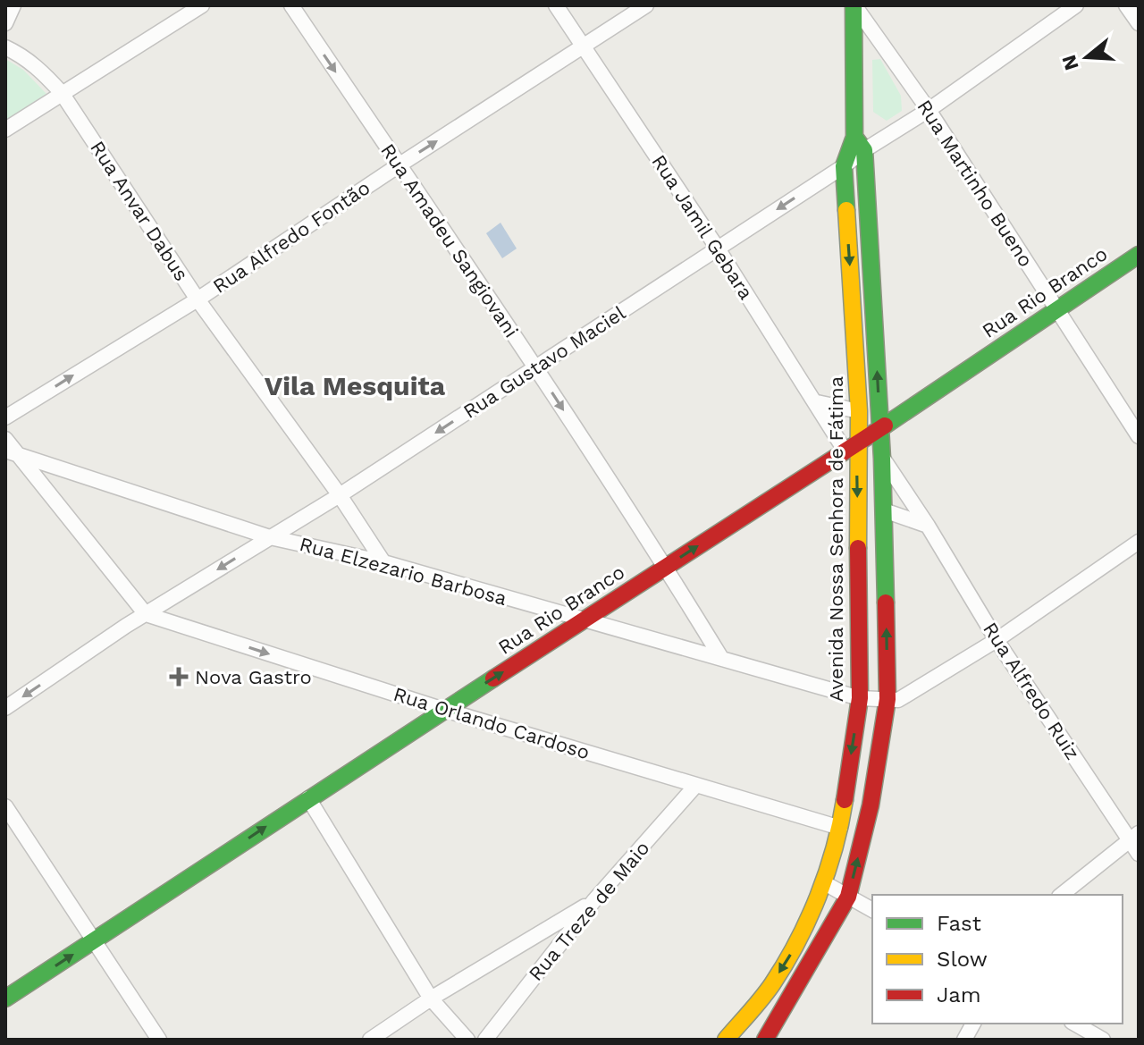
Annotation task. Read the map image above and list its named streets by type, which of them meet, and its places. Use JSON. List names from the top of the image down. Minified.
{"streets":{"street":["Rua Martinho Bueno","Rua Anvar Dabus","Rua Jamil Gebara","Rua Alfredo Fontão","Rua Amadeu Sangiovani","Rua Rio Branco","Rua Gustavo Maciel","Avenida Nossa Senhora de Fátima","Rua Elzezario Barbosa","Rua Alfredo Ruiz","Rua Orlando Cardoso","Rua Treze de Maio"]},"crossings":[["Rua Martinho Bueno","Rua Rio Branco"],["Rua Martinho Bueno","Avenida Nossa Senhora de Fátima"],["Rua Anvar Dabus","Rua Alfredo Fontão"],["Rua Anvar Dabus","Rua Gustavo Maciel"],["Rua Anvar Dabus","Rua Elzezario Barbosa"],["Rua Jamil Gebara","Rua Alfredo Fontão"],["Rua Jamil Gebara","Rua Rio Branco"],["Rua Jamil Gebara","Rua Gustavo Maciel"],["Rua Jamil Gebara","Avenida Nossa Senhora de Fátima"],["Rua Alfredo Fontão","Rua Amadeu Sangiovani"],["Rua Amadeu Sangiovani","Rua Rio Branco"],["Rua Amadeu Sangiovani","Rua Gustavo Maciel"],["Rua Amadeu Sangiovani","Rua Elzezario Barbosa"],["Rua Rio Branco","Avenida Nossa Senhora de Fátima"],["Rua Rio Branco","Rua Elzezario Barbosa"],["Rua Rio Branco","Rua Orlando Cardoso"],["Rua Gustavo Maciel","Avenida Nossa Senhora de Fátima"],["Rua Gustavo Maciel","Rua Elzezario Barbosa"],["Rua Gustavo Maciel","Rua Orlando Cardoso"],["Avenida Nossa Senhora de Fátima","Rua Elzezario Barbosa"],["Avenida Nossa Senhora de Fátima","Rua Orlando Cardoso"],["Rua Orlando Cardoso","Rua Treze de Maio"]],"one_way":["Rua Alfredo Fontão","Rua Amadeu Sangiovani","Rua Rio Branco","Rua Gustavo Maciel","Rua Orlando Cardoso"],"districts":["Vila Mesquita"],"places":{"health":["Nova Gastro"]},"legend":["Fast","Slow","Jam"],"north":"left"}
